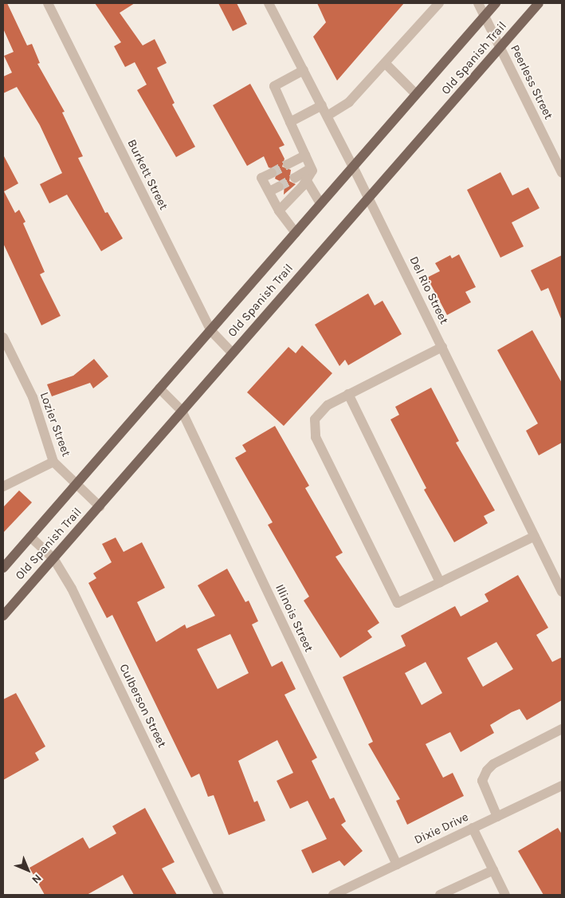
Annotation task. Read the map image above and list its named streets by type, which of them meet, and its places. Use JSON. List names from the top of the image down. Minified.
{"streets":{"main road":["Old Spanish Trail"],"street":["Peerless Street","Burkett Street","Del Rio Street","Lozier Street","Illinois Street","Culberson Street","Dixie Drive"]},"crossings":[["Old Spanish Trail","Peerless Street"],["Old Spanish Trail","Burkett Street"],["Old Spanish Trail","Del Rio Street"],["Old Spanish Trail","Lozier Street"],["Old Spanish Trail","Illinois Street"],["Old Spanish Trail","Culberson Street"],["Illinois Street","Dixie Drive"]],"north":"bottom right"}
